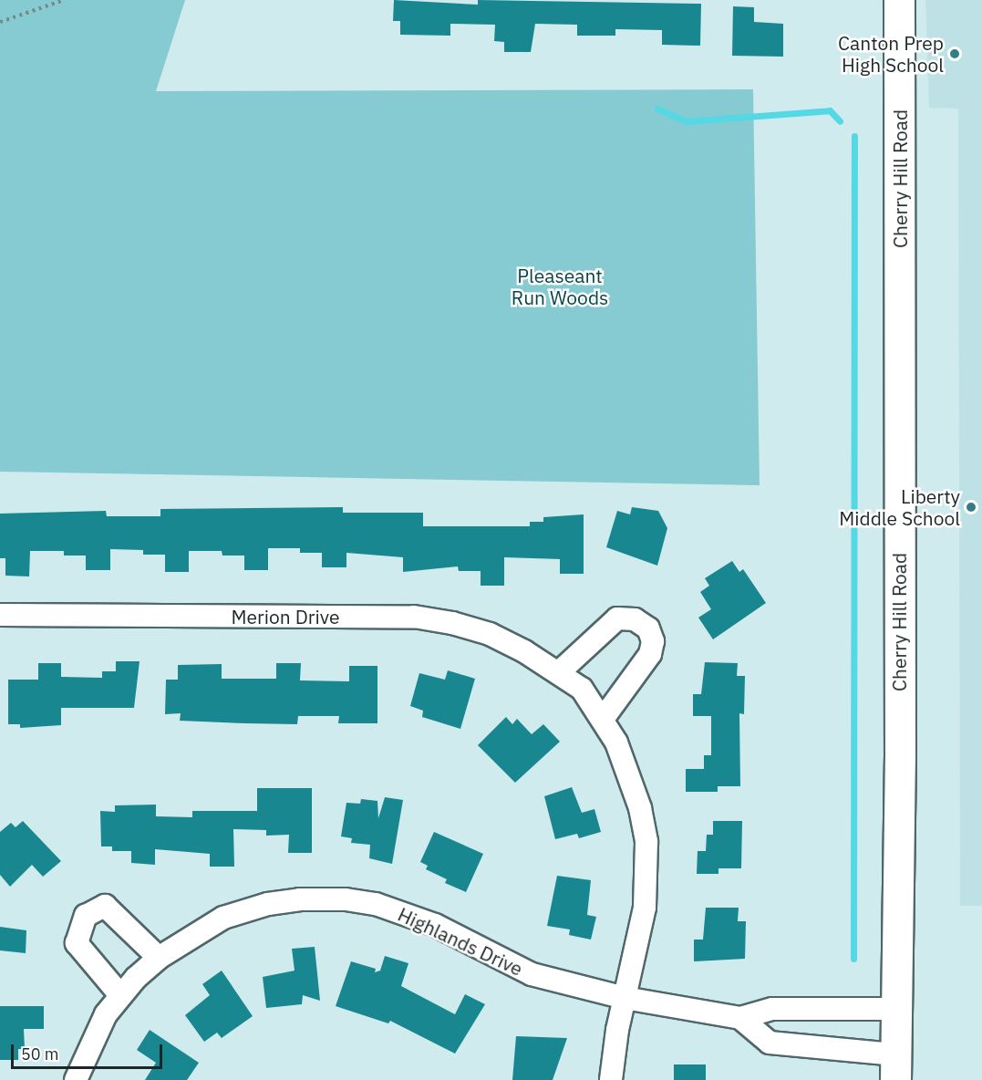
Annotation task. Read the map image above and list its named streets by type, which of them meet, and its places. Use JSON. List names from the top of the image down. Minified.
{"streets":{"main road":["Cherry Hill Road"],"street":["Merion Drive","Highlands Drive"]},"crossings":[["Cherry Hill Road","Highlands Drive"],["Merion Drive","Highlands Drive"]],"parks":["Pleaseant Run Woods"],"places":["Canton Prep High School","Liberty Middle School"],"scale_bar":"50 m"}
